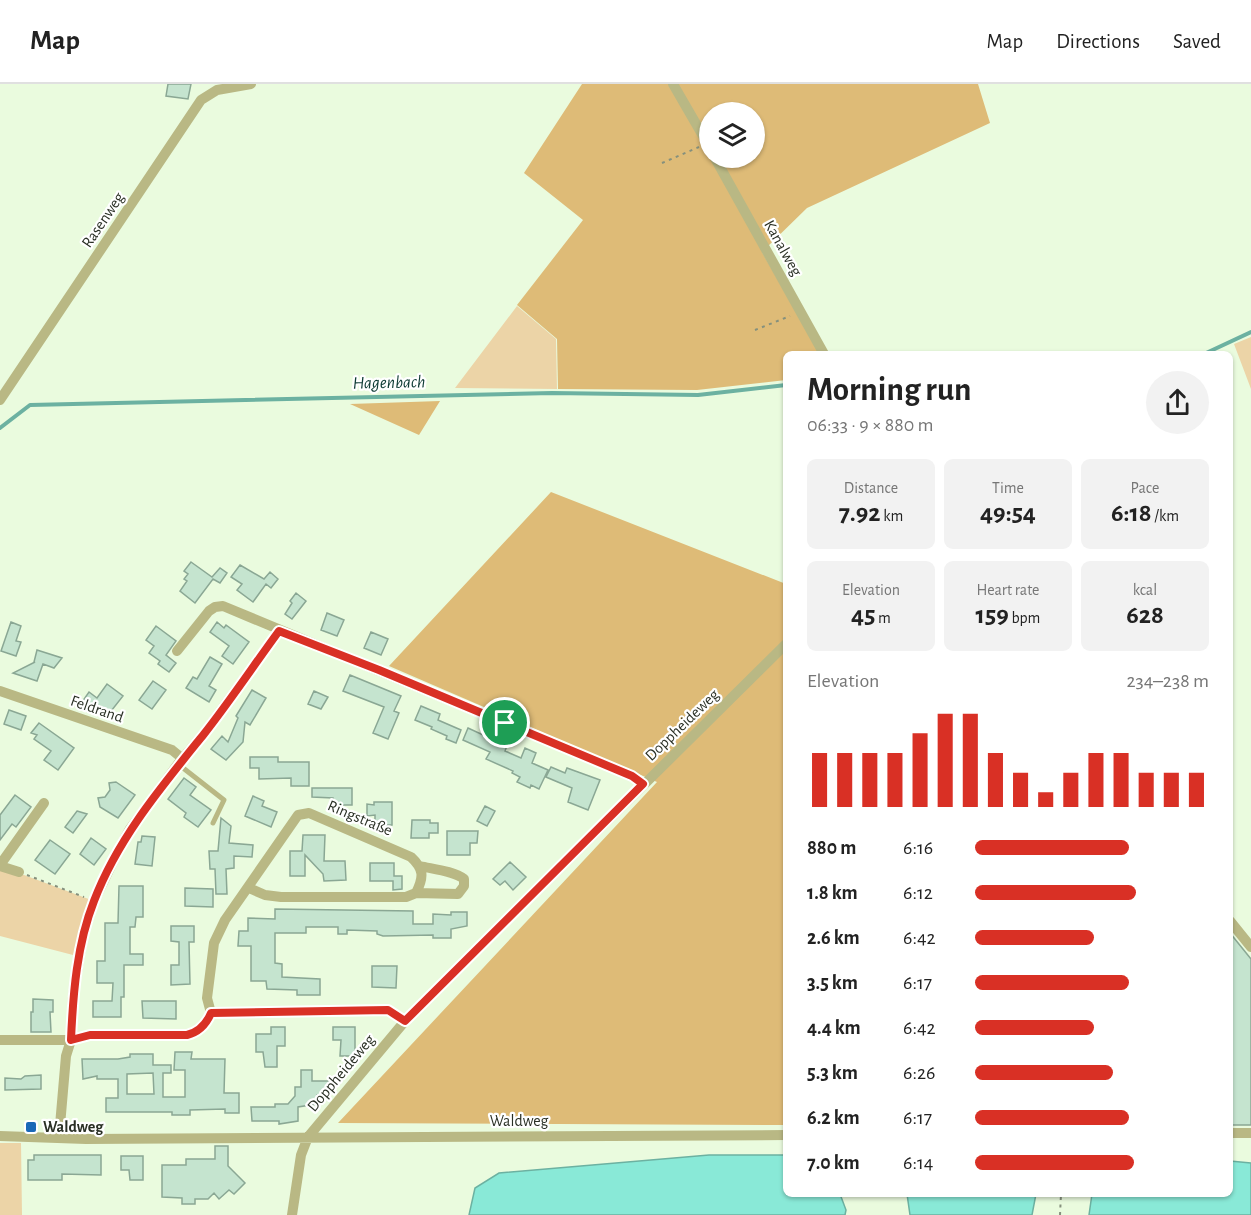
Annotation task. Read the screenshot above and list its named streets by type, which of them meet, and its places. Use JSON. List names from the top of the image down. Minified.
{"streets":{"street":["Rasenweg","Kanalweg","Feldrand","Doppheideweg","Ringstraße","Waldweg"]},"crossings":[["Doppheideweg","Waldweg"]],"water":["Hagenbach"],"places":{"transit":["Waldweg"]},"page":{"header":"Map","nav":["Map","Directions","Saved"],"heading":["Morning run","06:33 · 9 × 880 m"],"stats":[["Distance","7.92 km"],["Time","49:54"],["Pace","6:18 /km"],["Elevation","45 m"],["Heart rate","159 bpm"],["kcal","628"]],"chart":["Elevation","234–238 m"],"list":[{"name":"880 m","note":"6:16"},{"name":"1.8 km","note":"6:12"},{"name":"2.6 km","note":"6:42"},{"name":"3.5 km","note":"6:17"},{"name":"4.4 km","note":"6:42"},{"name":"5.3 km","note":"6:26"},{"name":"6.2 km","note":"6:17"},{"name":"7.0 km","note":"6:14"}]}}
